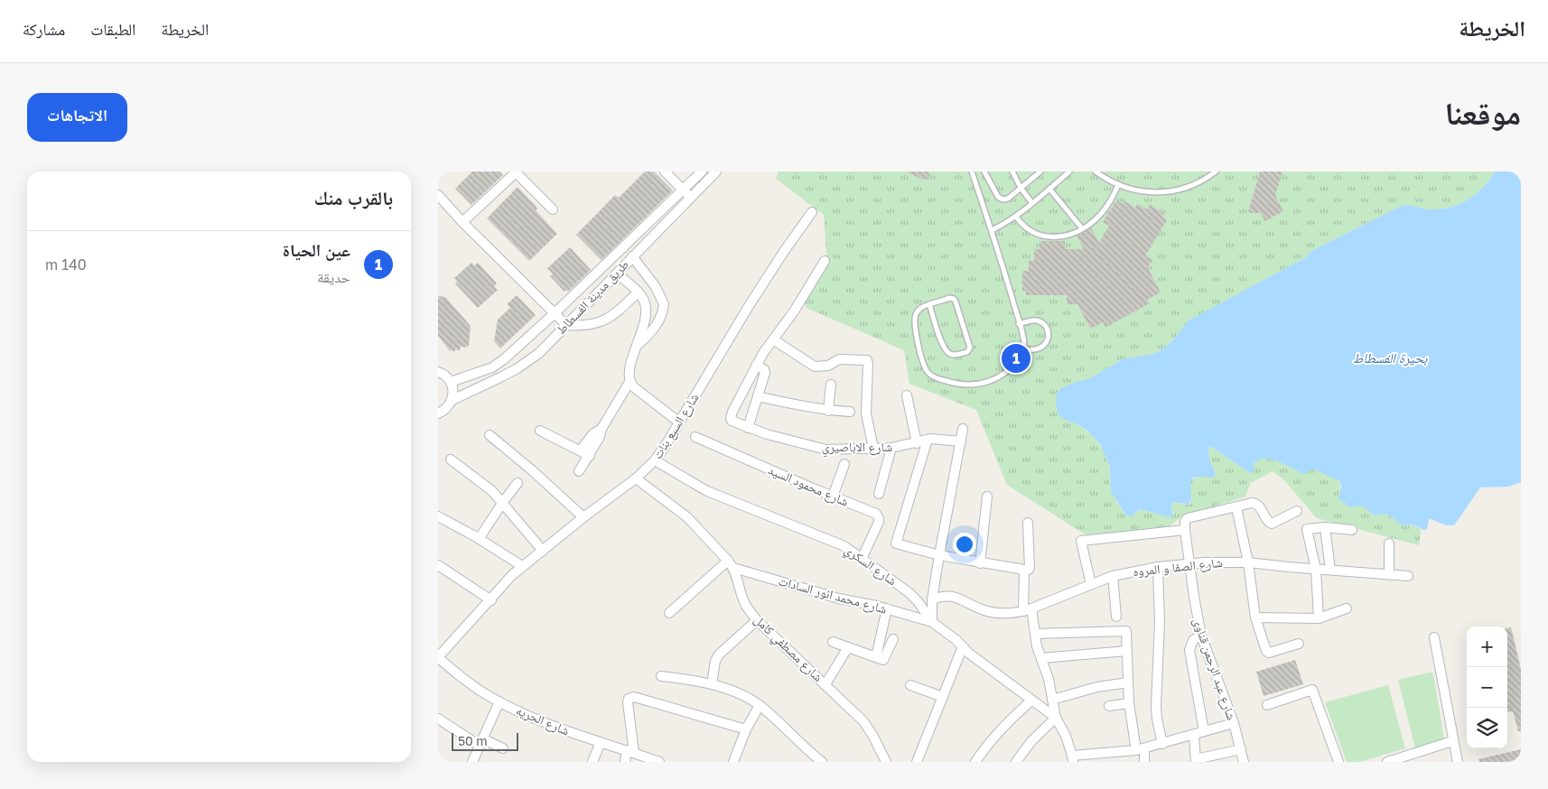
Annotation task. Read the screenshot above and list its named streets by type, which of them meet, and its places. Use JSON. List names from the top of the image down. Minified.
{"streets":{"street":["طريق مدينة الفسطاط","شارع السبع بنات","شارع الاباصيري","شارع محمود السيد","شارع السكري","شارع الصفا و المروه","شارع محمد انور السادات","شارع مصطفي كامل","شارع عبد الرحمن قناوى","شارع الحريه"]},"crossings":[["شارع السبع بنات","شارع السكري"],["شارع السبع بنات","شارع مصطفي كامل"],["شارع السبع بنات","شارع الحريه"],["شارع محمود السيد","شارع السكري"],["شارع السكري","شارع محمد انور السادات"],["شارع الصفا و المروه","شارع عبد الرحمن قناوى"],["شارع محمد انور السادات","شارع مصطفي كامل"]],"water":["بحيرة الفسطاط"],"scale_bar":"50 m","page":{"header":"الخريطة","nav":["الخريطة","الطبقات","مشاركة"],"title":"موقعنا","buttons":"الاتجاهات","heading":"بالقرب منك","list":[{"mark":"1","name":"عين الحياة","note":"حديقة","value":"140 m"}],"pins":"1","map_buttons":["+","−"],"scale":"50 m"}}
